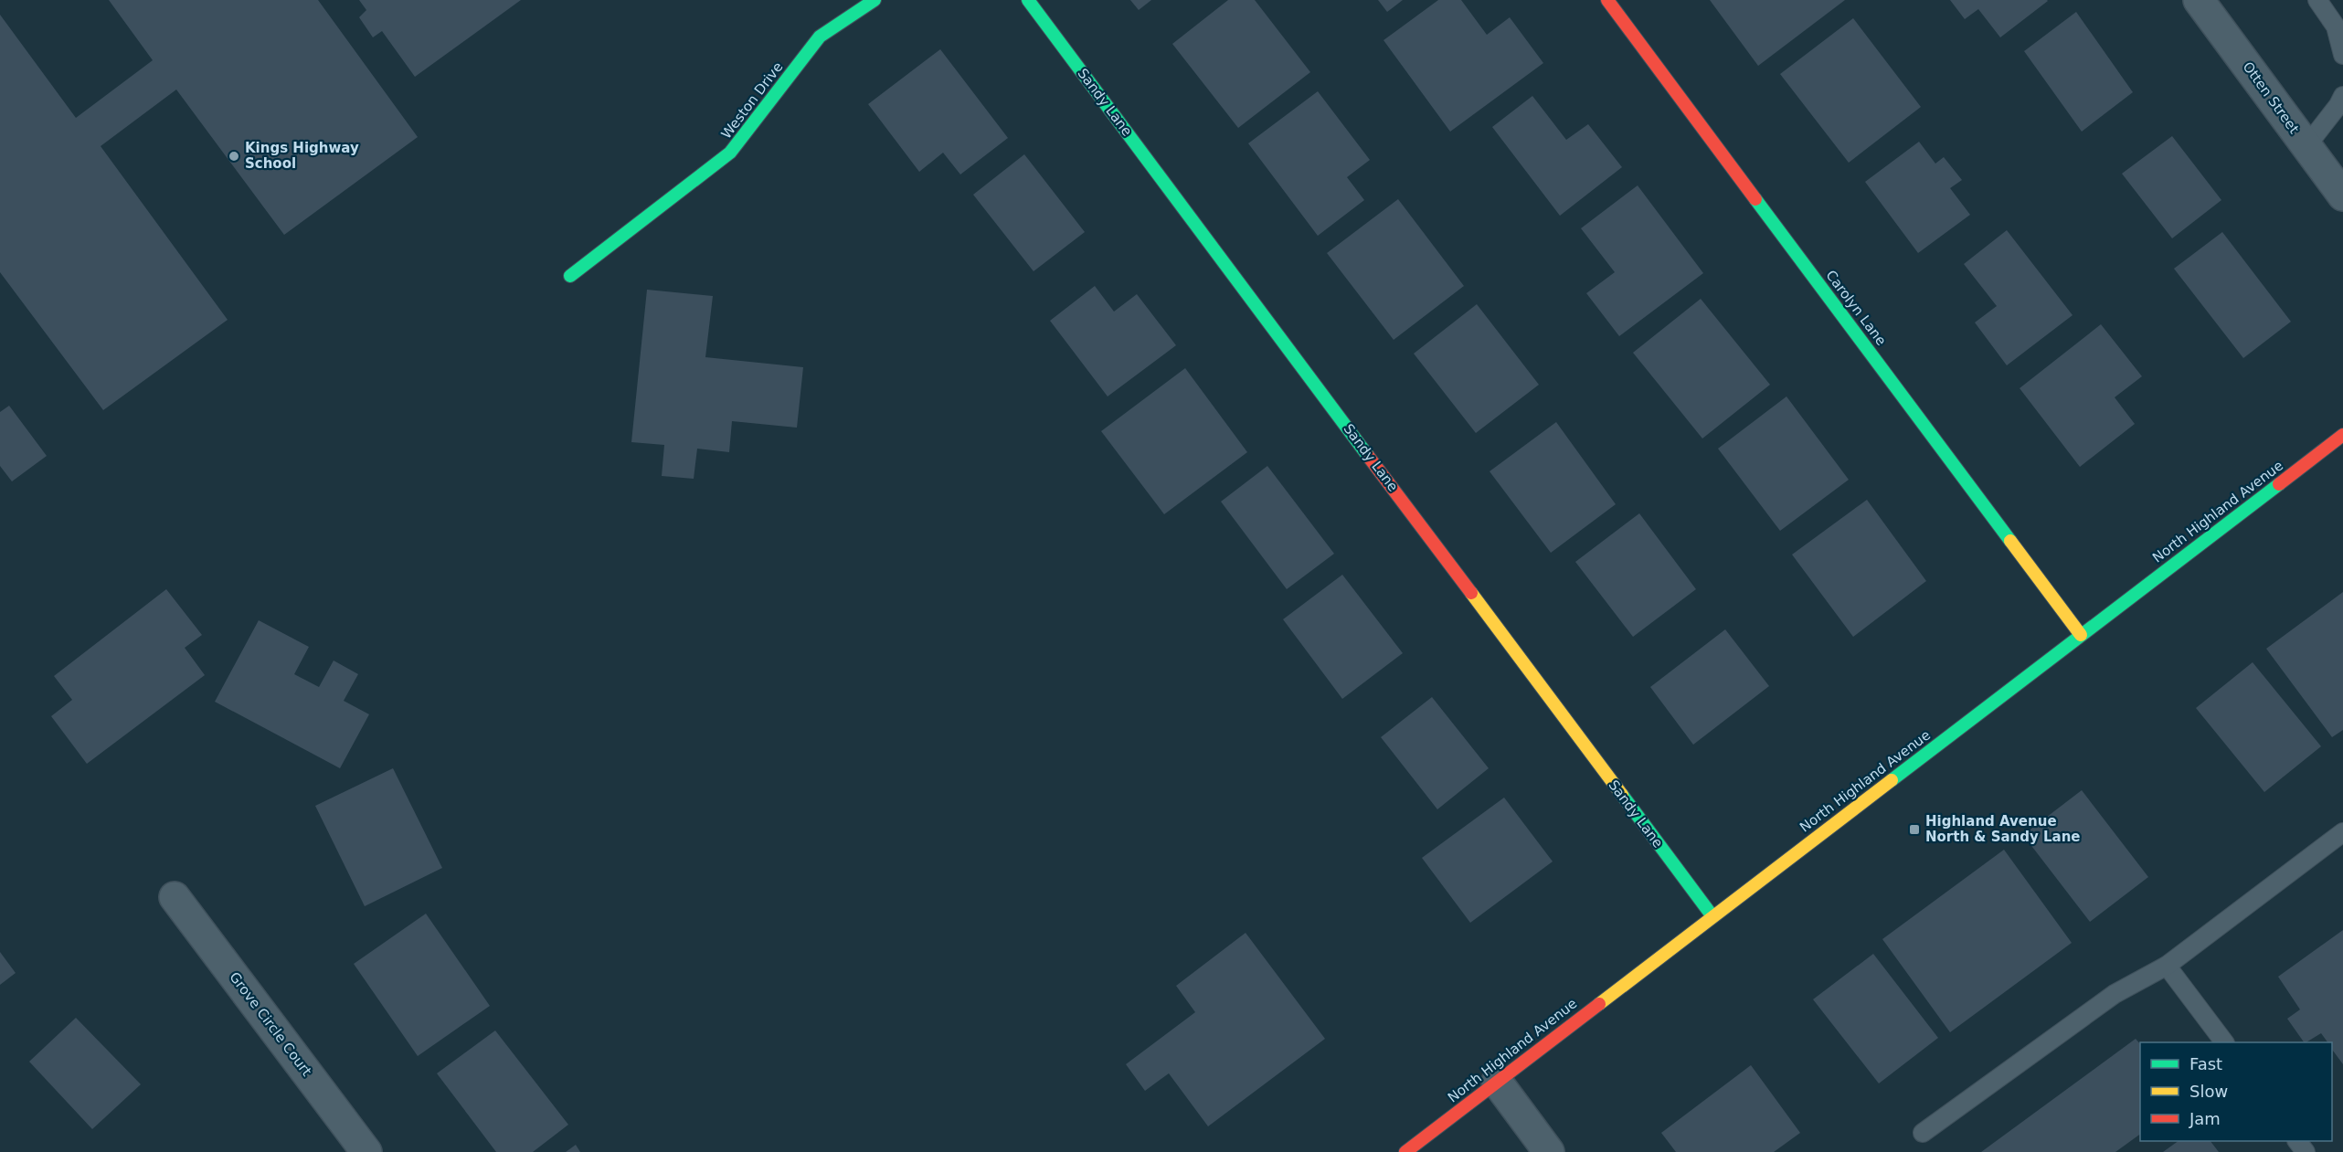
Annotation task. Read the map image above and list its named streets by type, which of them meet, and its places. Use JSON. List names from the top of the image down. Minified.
{"streets":{"street":["Otten Street","Weston Drive","Sandy Lane","Carolyn Lane","North Highland Avenue","Grove Circle Court"]},"crossings":[["Sandy Lane","North Highland Avenue"],["Carolyn Lane","North Highland Avenue"]],"places":{"other":["Kings Highway School"],"transit":["Highland Avenue North & Sandy Lane"]},"legend":["Fast","Slow","Jam"]}
